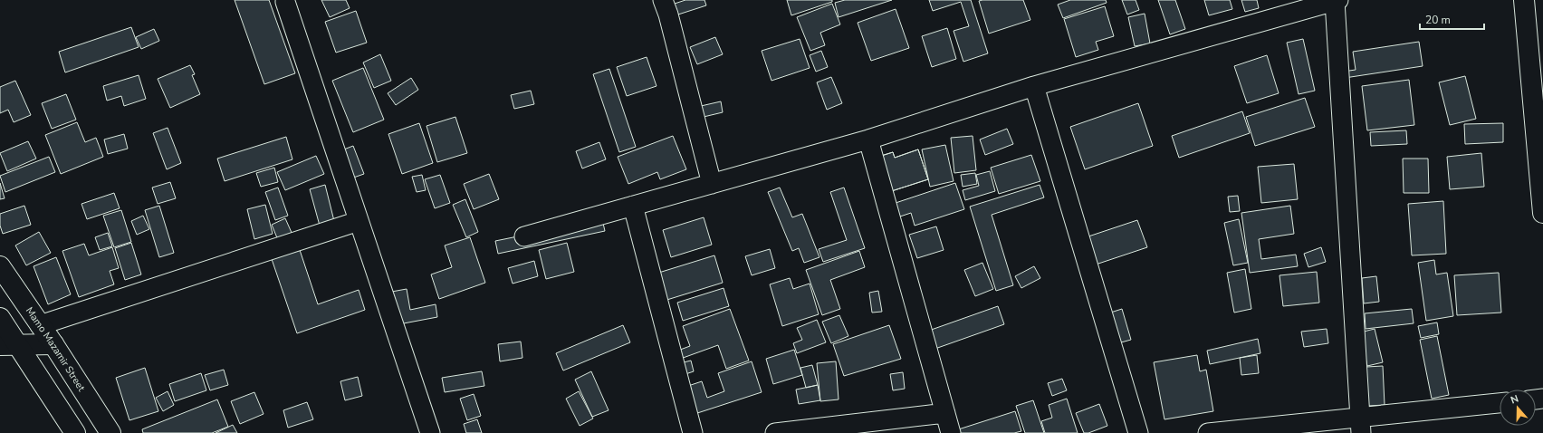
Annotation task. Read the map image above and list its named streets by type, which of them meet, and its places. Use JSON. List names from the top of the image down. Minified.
{"streets":{"main road":["Mamo Mazamir Street"]},"scale_bar":"20 m","north":"top"}
